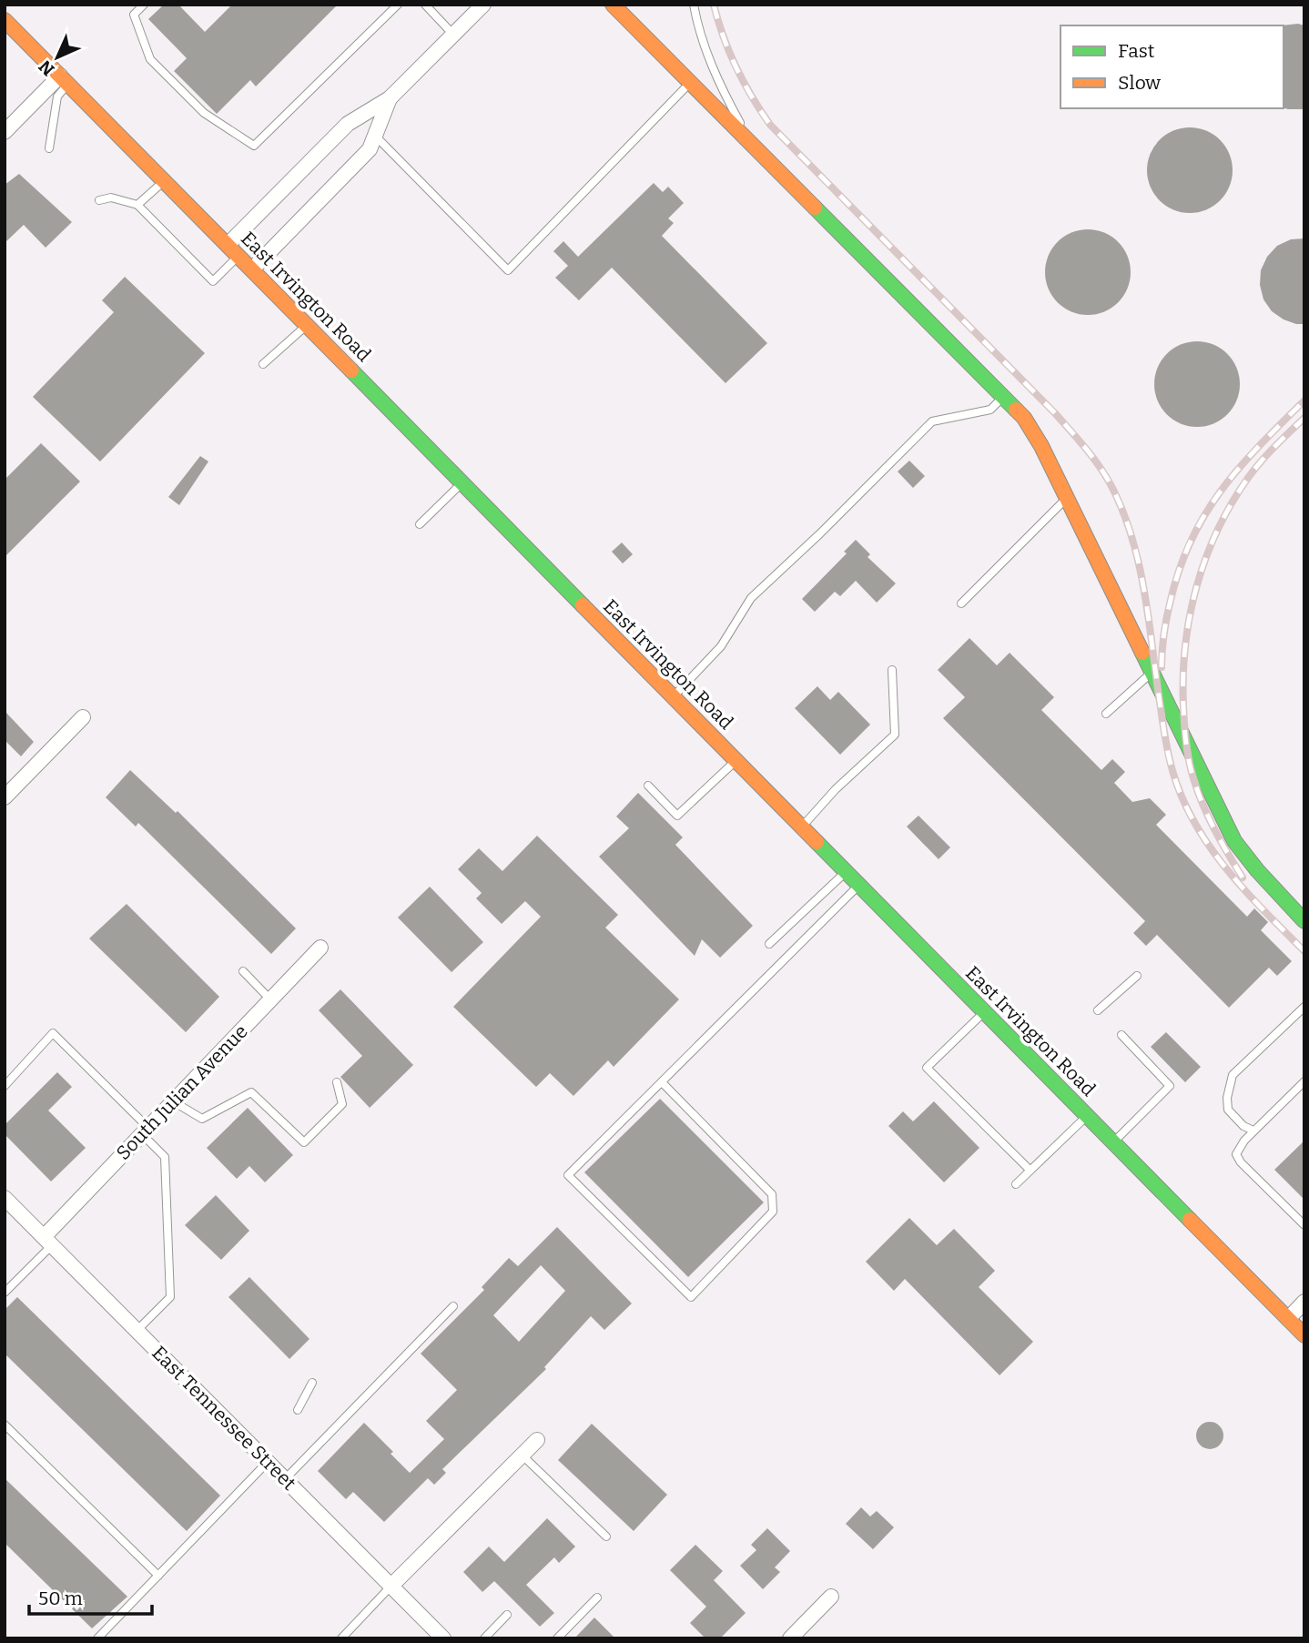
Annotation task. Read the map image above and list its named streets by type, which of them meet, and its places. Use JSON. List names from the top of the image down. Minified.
{"streets":{"street":["East Irvington Road","South Julian Avenue","East Tennessee Street"]},"crossings":[["South Julian Avenue","East Tennessee Street"]],"legend":["Fast","Slow"],"scale_bar":"50 m","north":"bottom left"}
